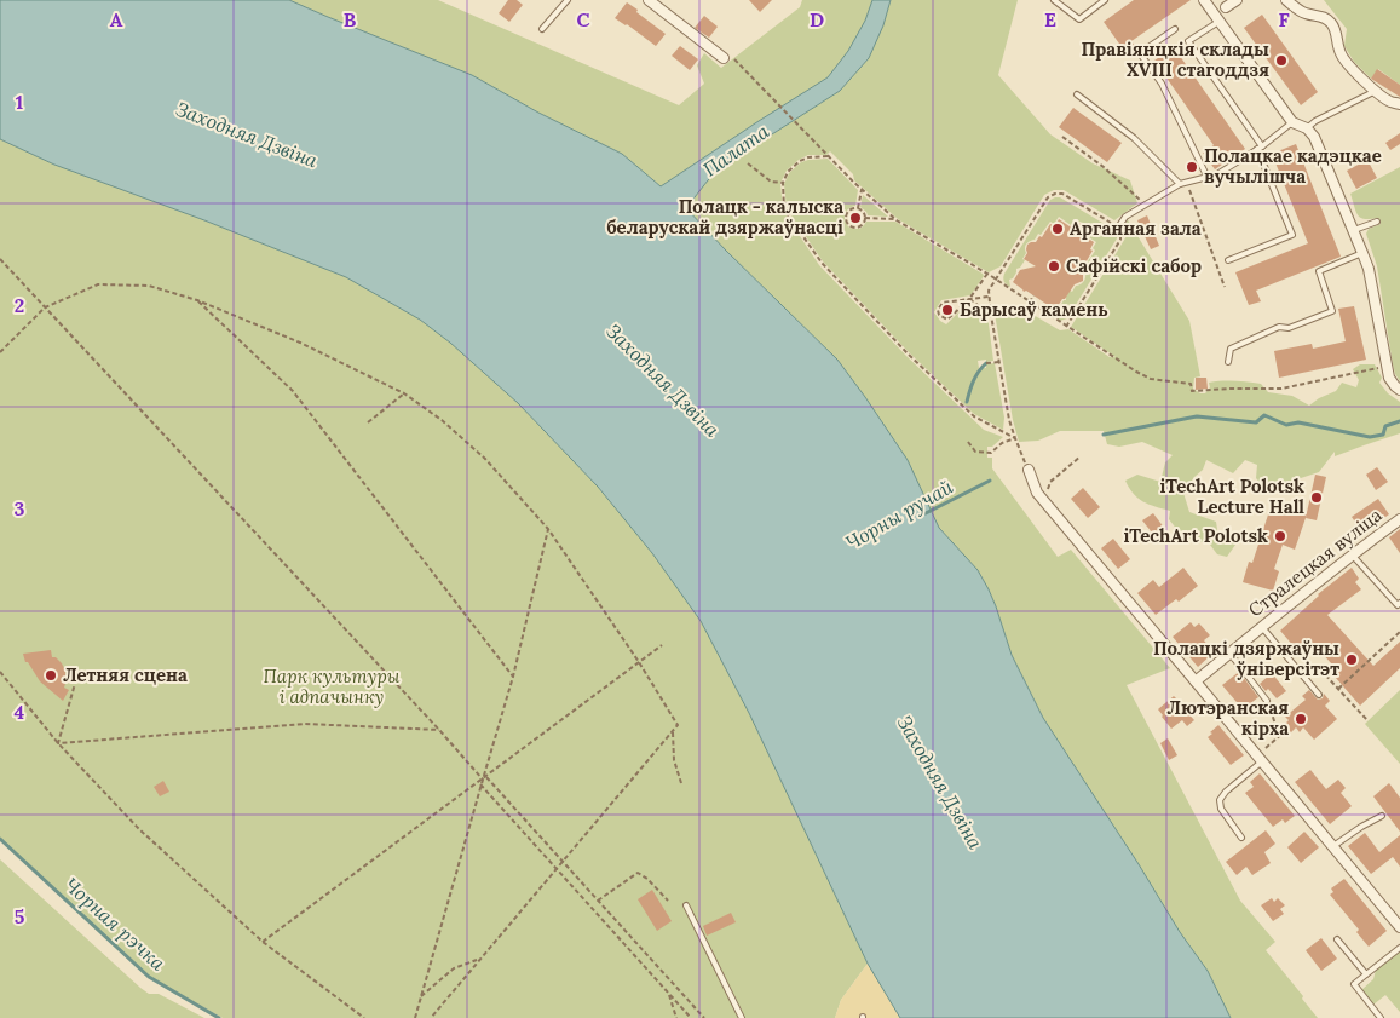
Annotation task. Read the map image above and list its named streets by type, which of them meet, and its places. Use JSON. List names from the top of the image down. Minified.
{"streets":{"street":["Стралецкая вуліца"]},"water":["Заходняя Дзвіна","Палата","Чорны ручай","Чорная рэчка"],"parks":["Парк культуры і адпачынку"],"places":["Правіянцкія склады XVIII стагоддзя","Полацкае кадэцкае вучылішча","Полацк - калыска беларускай дзяржаўнасці","Арганная зала","Сафійскі сабор","Барысаў камень","iTechArt Polotsk Lecture Hall","iTechArt Polotsk","Полацкі дзяржаўны ўніверсітэт","Летняя сцена","Лютэранская кірха"],"grid":{"columns":["A","B","C","D","E","F"],"rows":["1","2","3","4","5"]}}
